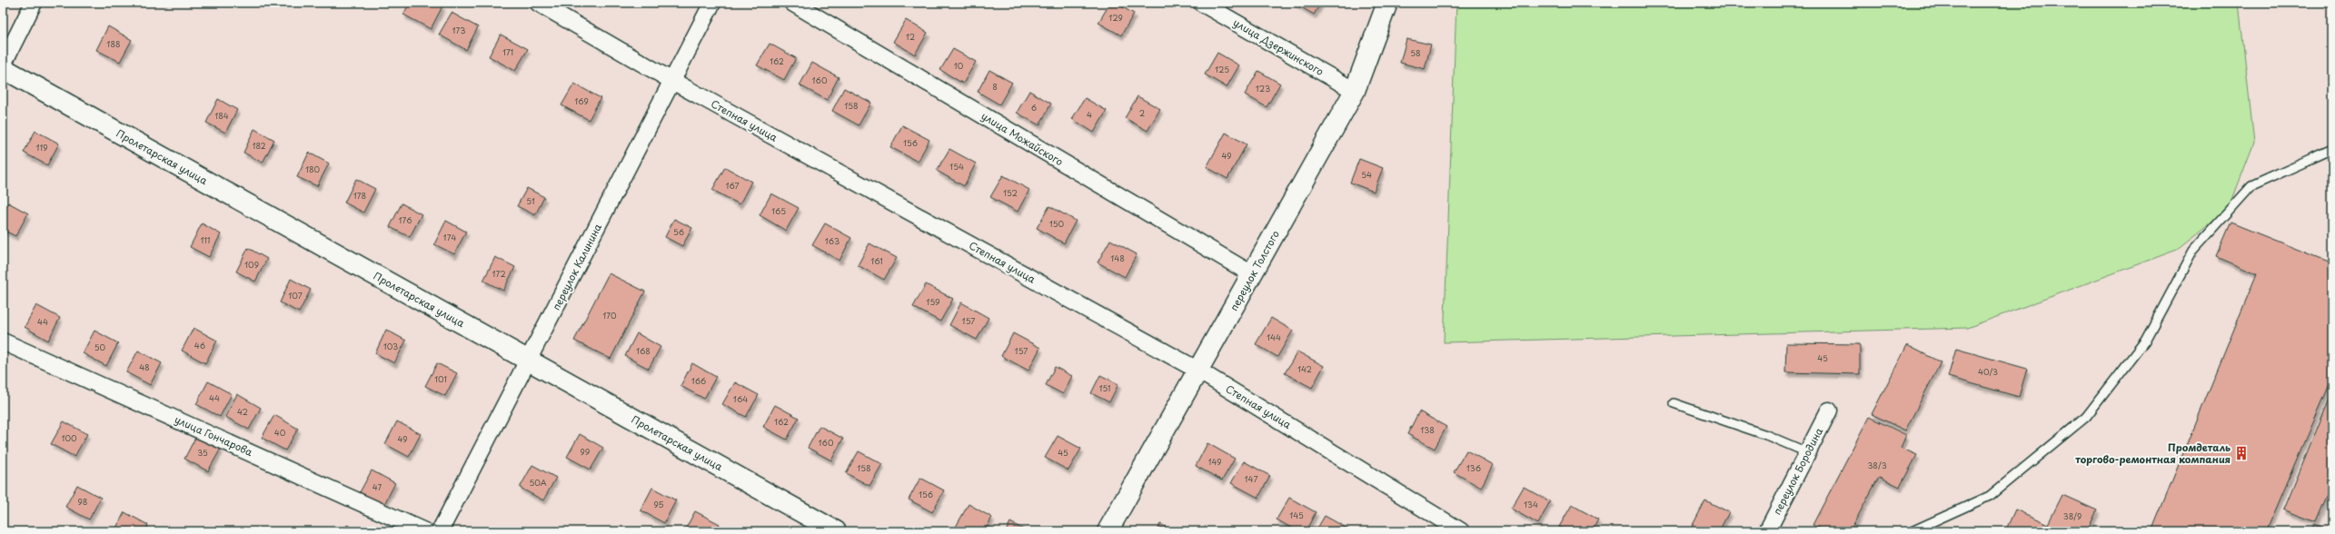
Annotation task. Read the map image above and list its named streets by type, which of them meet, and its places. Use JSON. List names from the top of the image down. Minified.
{"streets":{"main road":["Пролетарская улица","переулок Толстого"],"street":["улица Дзержинского","Степная улица","улица Можайского","переулок Калинина","улица Гончарова","переулок Бородина"]},"crossings":[["улица Дзержинского","переулок Толстого"],["Степная улица","переулок Калинина"],["Степная улица","переулок Толстого"],["улица Можайского","переулок Толстого"],["Пролетарская улица","переулок Калинина"]],"places":{"building":["Промдеталь торгово-ремонтная компания"]},"house_numbers":["129","173","12","188","171","58","162","10","125","160","8","123","169","158","6","2","4","184","156","182","119","49","154","180","54","167","152","178","51","165","176","150","56","174","111","163","148","161","109","172","107","159","170","157","44","144","46","103","50","168","157","45","48","142","40/3","101","166","151","44","164","42","162","138","40","100","49","160","99","35","45","149","38/3","158","136","147","50А","47","156","98","95","134","145","38/9"]}
